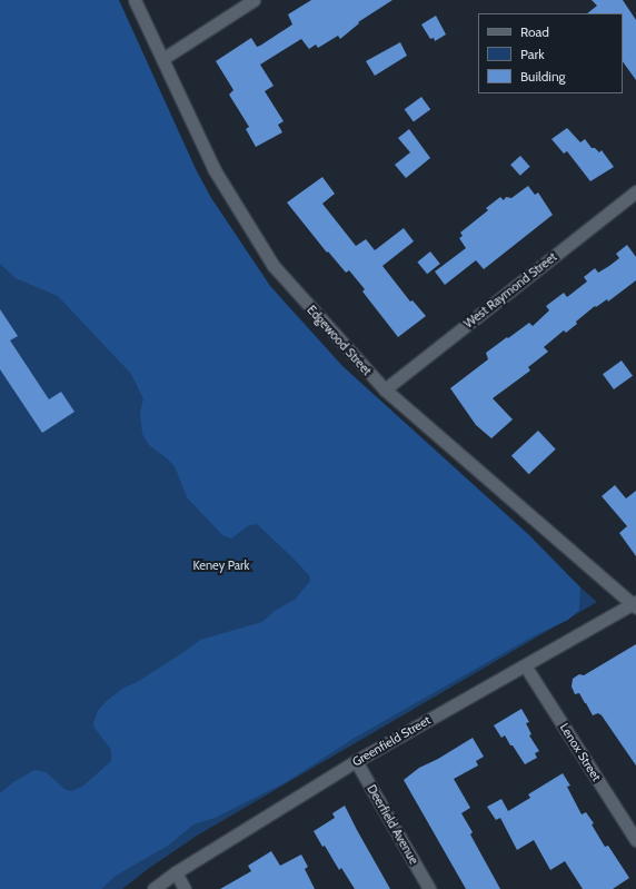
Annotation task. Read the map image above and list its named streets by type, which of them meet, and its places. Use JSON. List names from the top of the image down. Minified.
{"streets":{"street":["West Raymond Street","Edgewood Street","Greenfield Street","Lenox Street","Deerfield Avenue"]},"crossings":[["West Raymond Street","Edgewood Street"],["Edgewood Street","Greenfield Street"],["Greenfield Street","Lenox Street"],["Greenfield Street","Deerfield Avenue"]],"parks":["Keney Park"],"legend":["Road","Park","Building"]}
